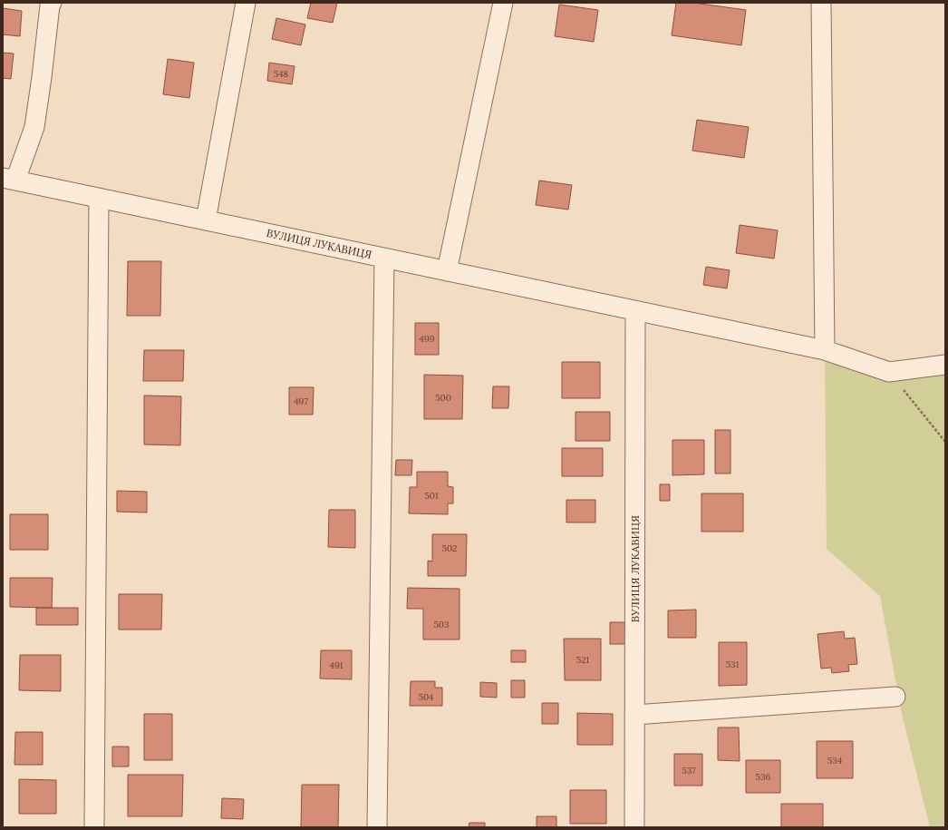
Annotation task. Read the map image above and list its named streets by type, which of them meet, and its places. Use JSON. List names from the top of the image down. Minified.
{"streets":{"street":["ВУЛИЦЯ ЛУКАВИЦЯ"]},"house_numbers":["548","499","500","497","501","502","503","521","531","491","504","534","537","536"]}
